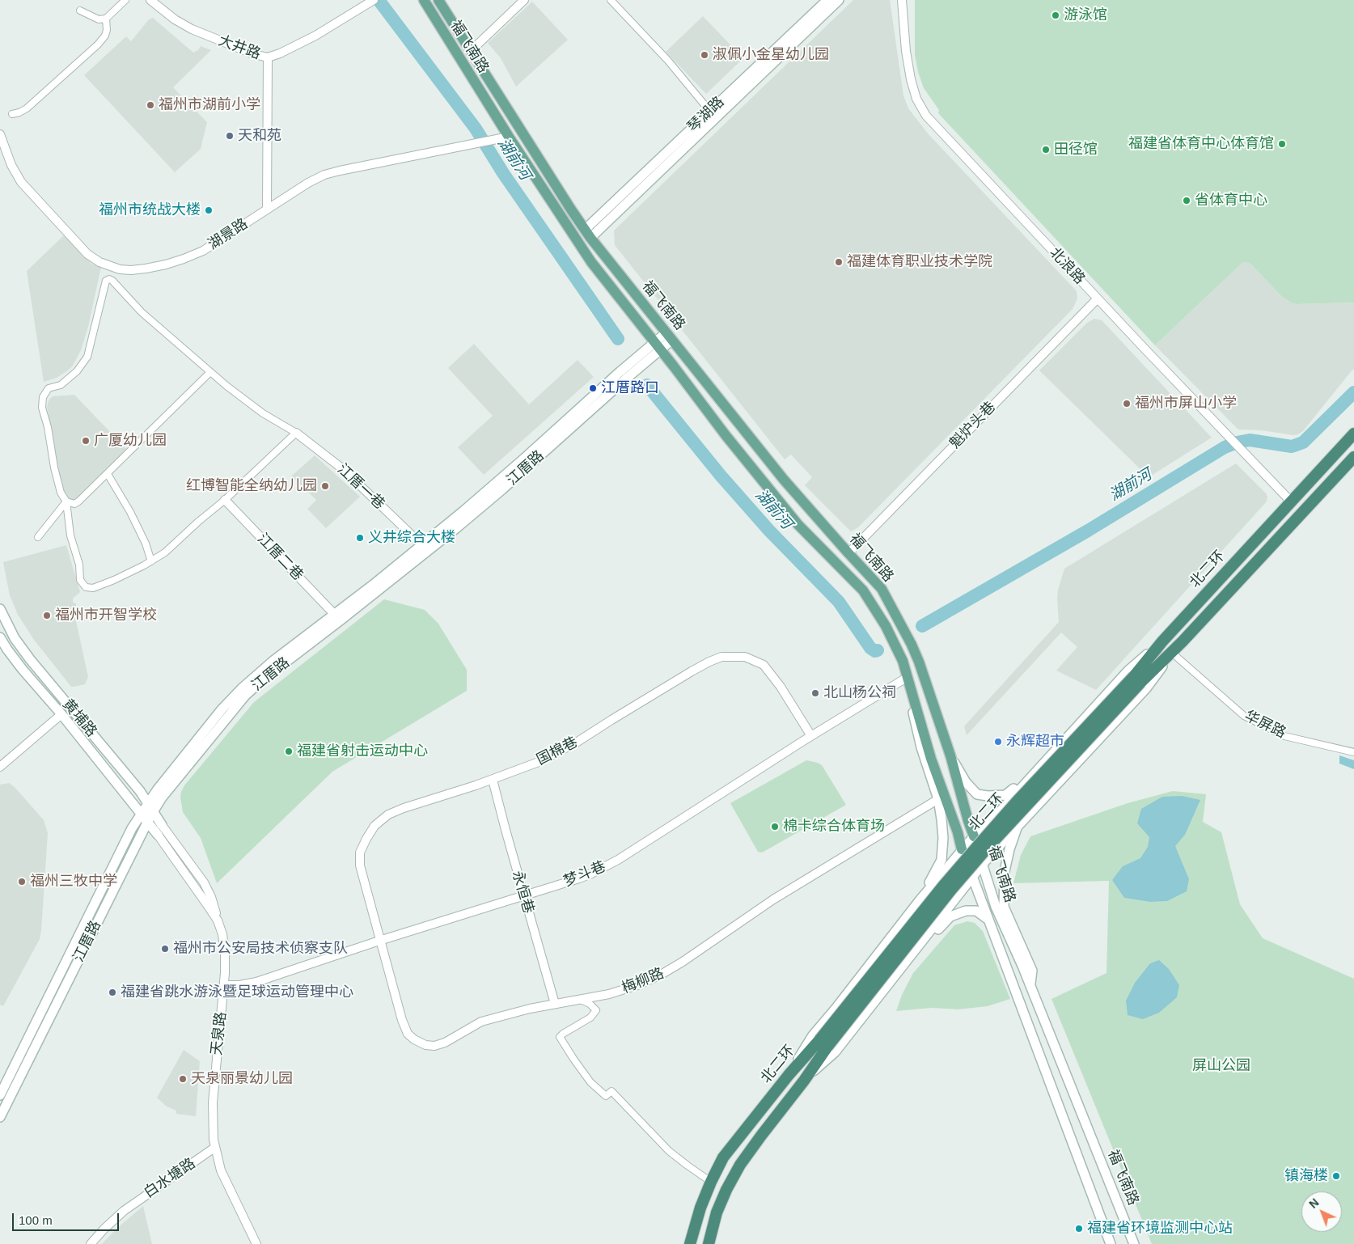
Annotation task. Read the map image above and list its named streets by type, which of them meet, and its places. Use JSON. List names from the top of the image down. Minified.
{"streets":{"highway":["北二环"],"main road":["福飞南路","琴湖路","江厝路","黄埔路"],"street":["大井路","湖景路","北浪路","魁炉头巷","江厝一巷","江厝二巷","华屏路","国棉巷","梦斗巷","永恒巷","梅柳路","天泉路","白水塘路"]},"crossings":[["福飞南路","琴湖路"],["福飞南路","湖景路"],["福飞南路","魁炉头巷"],["福飞南路","江厝路"],["福飞南路","梦斗巷"],["北浪路","魁炉头巷"],["北浪路","北二环"],["江厝路","江厝一巷"],["江厝路","江厝二巷"],["江厝路","黄埔路"],["黄埔路","天泉路"],["国棉巷","梦斗巷"],["国棉巷","永恒巷"],["国棉巷","梅柳路"],["梦斗巷","永恒巷"],["梦斗巷","梅柳路"],["梦斗巷","天泉路"],["永恒巷","梅柳路"],["天泉路","白水塘路"]],"water":["湖前河"],"parks":["屏山公园"],"places":["游泳馆","淑佩小金星幼儿园","福州市湖前小学","天和苑","福建省体育中心体育馆","田径馆","省体育中心","福州市统战大楼","福建体育职业技术学院","江厝路口","福州市屏山小学","广厦幼儿园","红博智能全纳幼儿园","义井综合大楼","福州市开智学校","北山杨公祠","永辉超市","福建省射击运动中心","棉卡综合体育场","福州三牧中学","福州市公安局技术侦察支队","福建省跳水游泳暨足球运动管理中心","天泉丽景幼儿园","镇海楼","福建省环境监测中心站"],"scale_bar":"100 m","north":"top left"}
